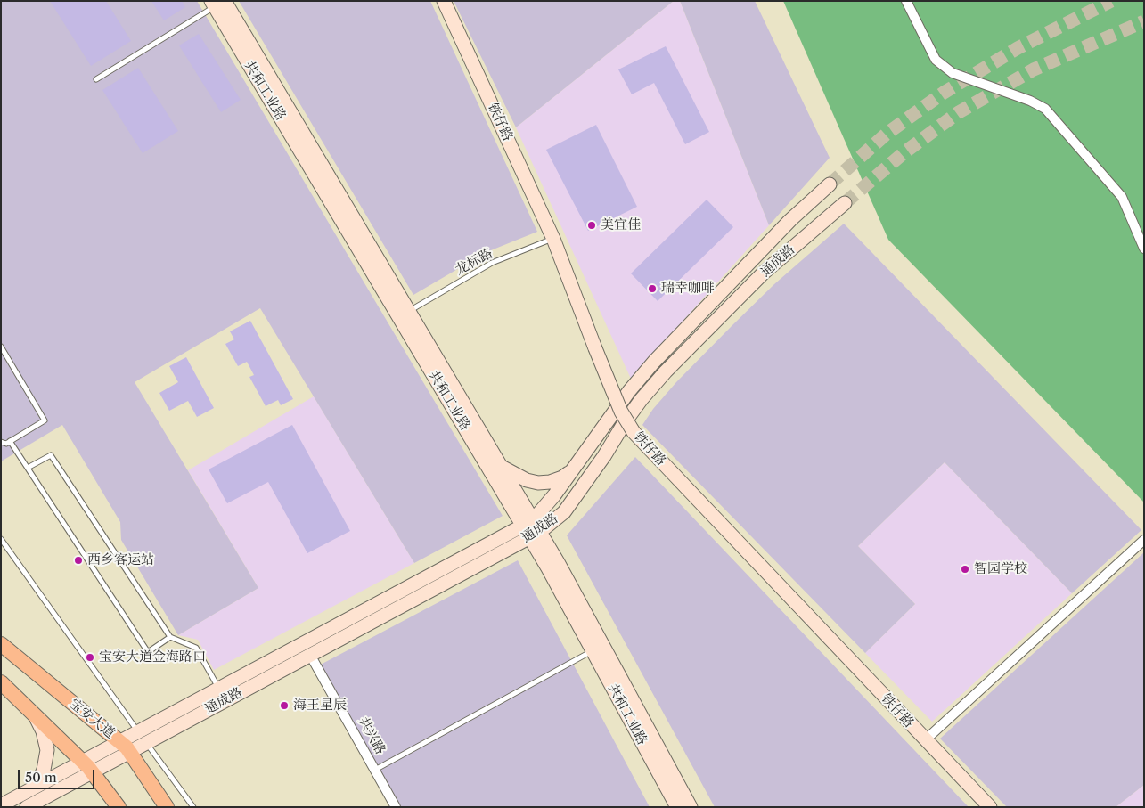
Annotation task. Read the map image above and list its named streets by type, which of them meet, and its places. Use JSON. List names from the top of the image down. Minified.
{"streets":{"main road":["宝安大道"],"street":["共和工业路","铁仔路","通成路","共兴路"],"lane":["龙标路"]},"crossings":[["共和工业路","通成路"],["共和工业路","龙标路"],["铁仔路","龙标路"],["通成路","共兴路"]],"places":["美宜佳","瑞幸咖啡","西乡客运站","智园学校","宝安大道金海路口","海王星辰"],"scale_bar":"50 m"}
